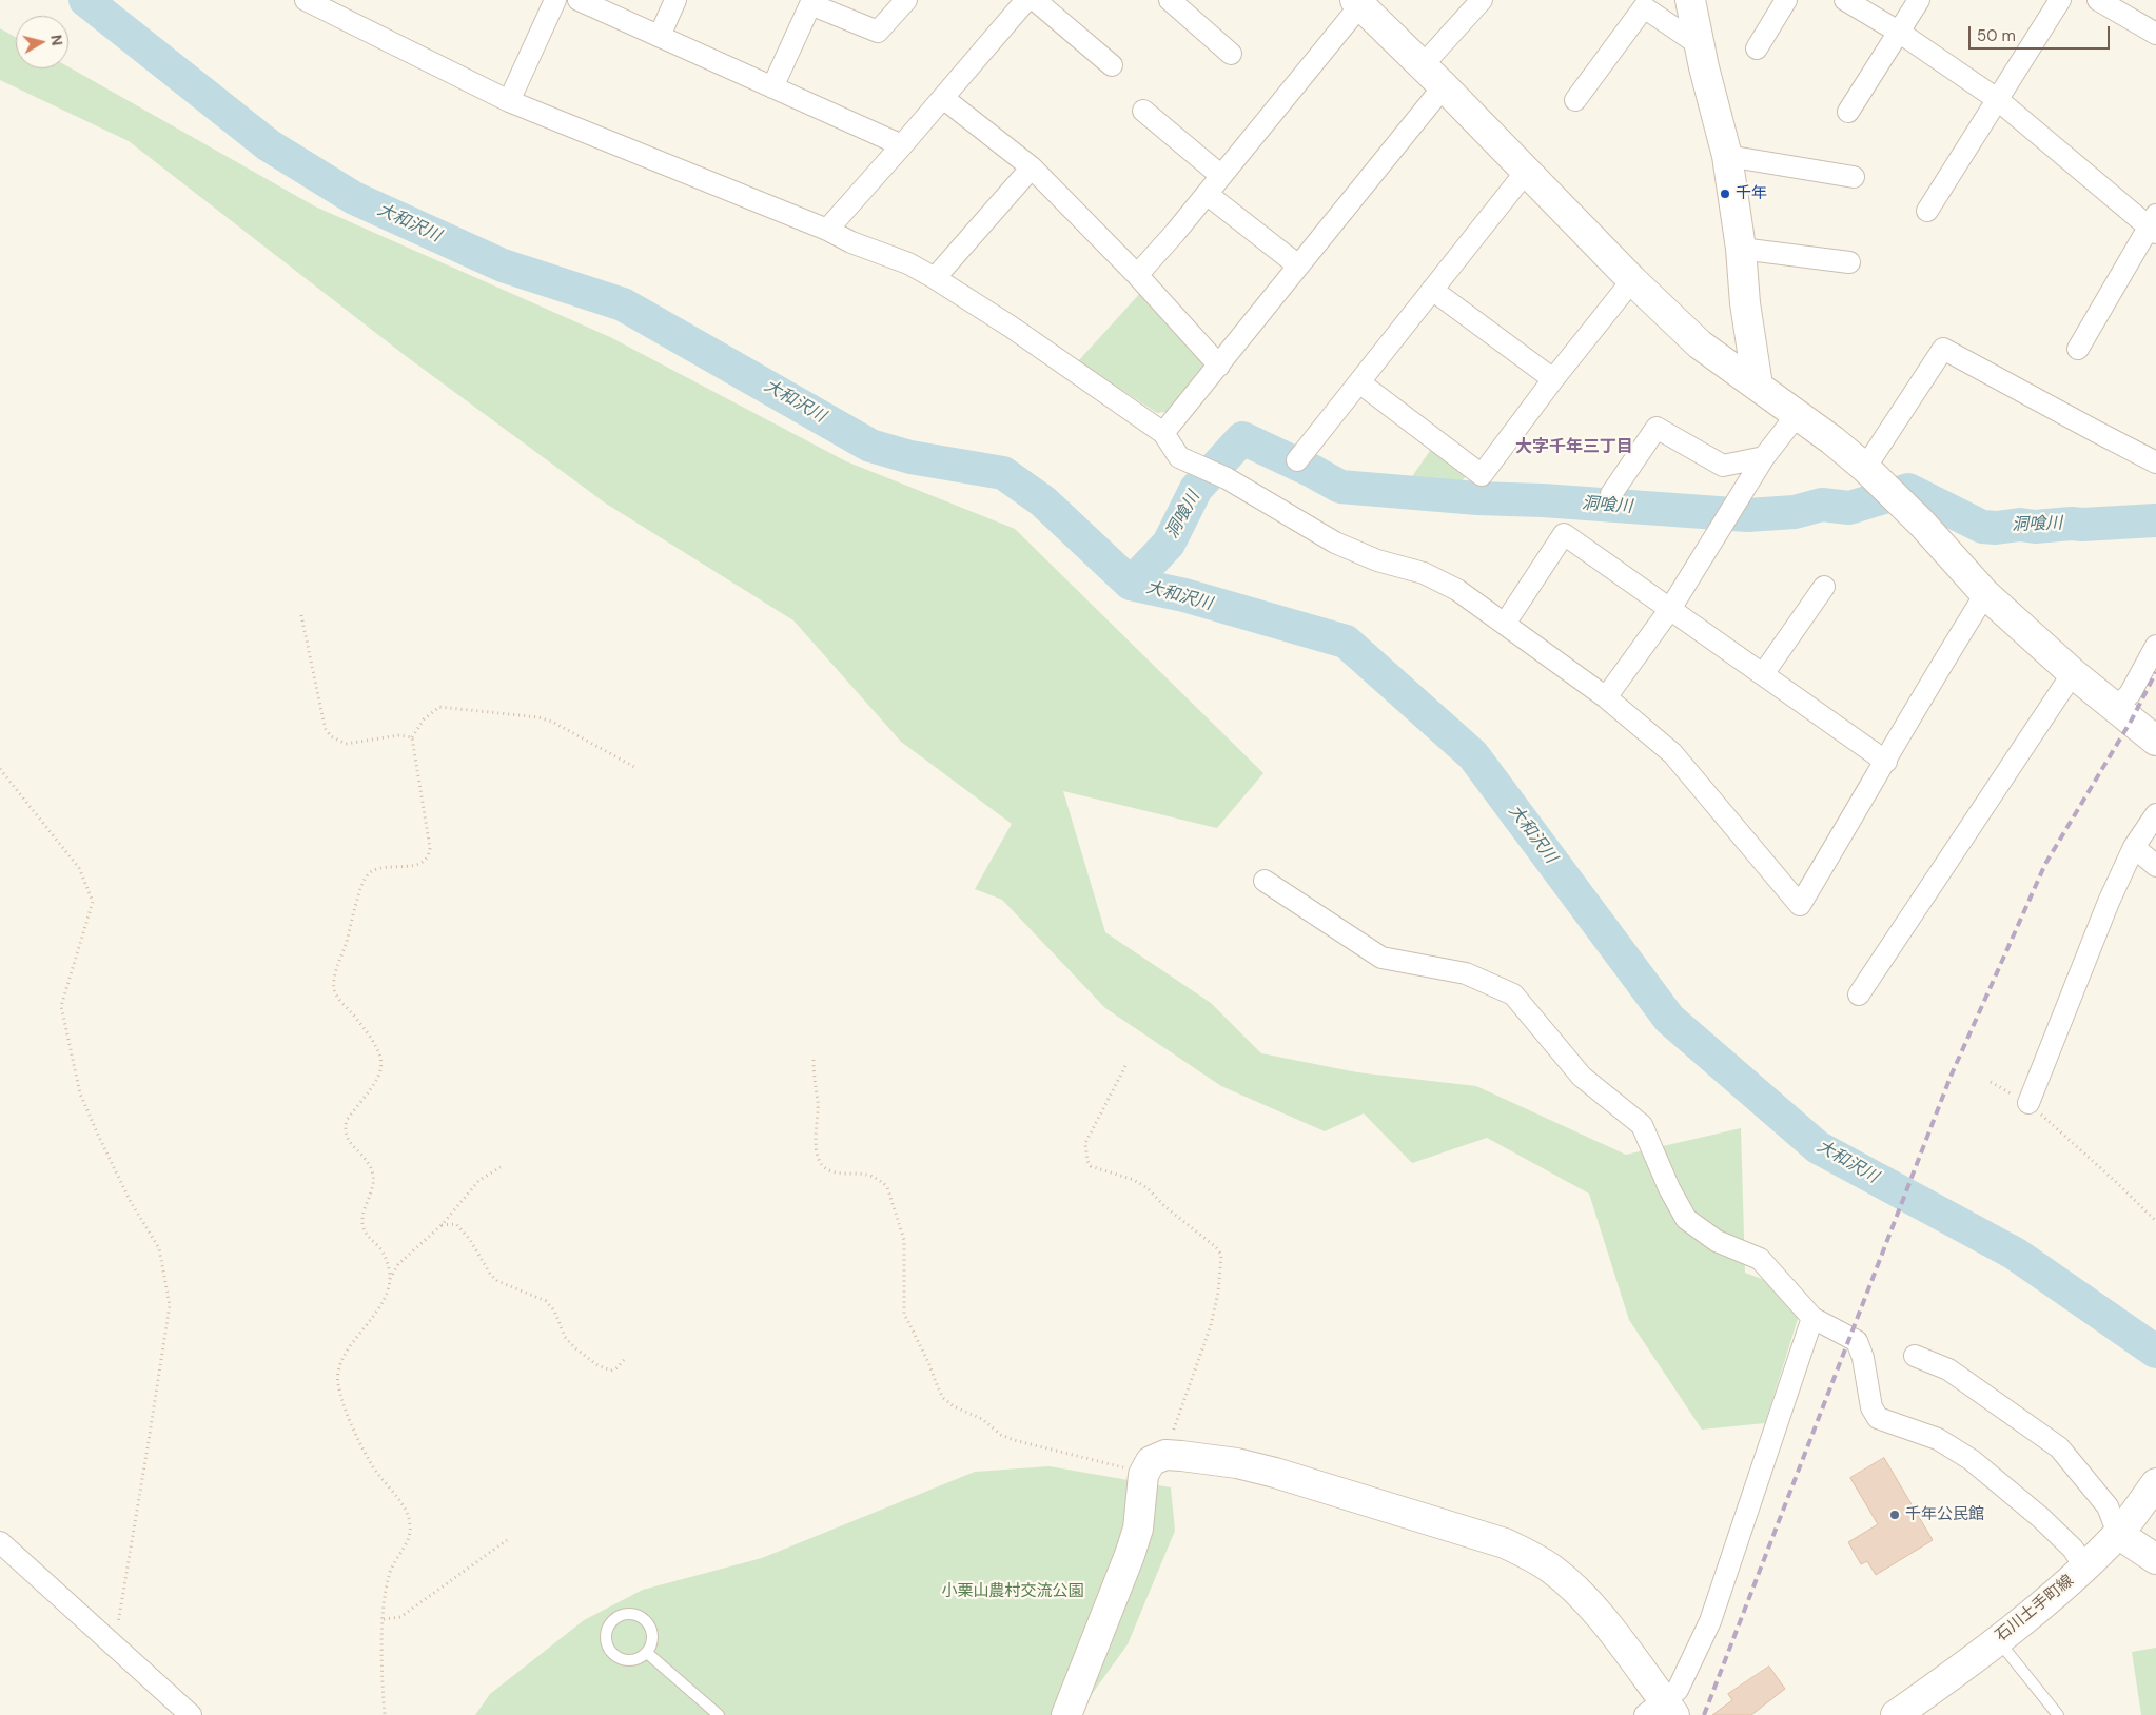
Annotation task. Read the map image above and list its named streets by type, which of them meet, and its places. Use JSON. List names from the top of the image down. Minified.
{"streets":{"street":["石川土手町線"]},"districts":["大字千年三丁目"],"water":["大和沢川","洞喰川"],"parks":["小栗山農村交流公園"],"places":["千年","千年公民館"],"scale_bar":"50 m","north":"right"}
